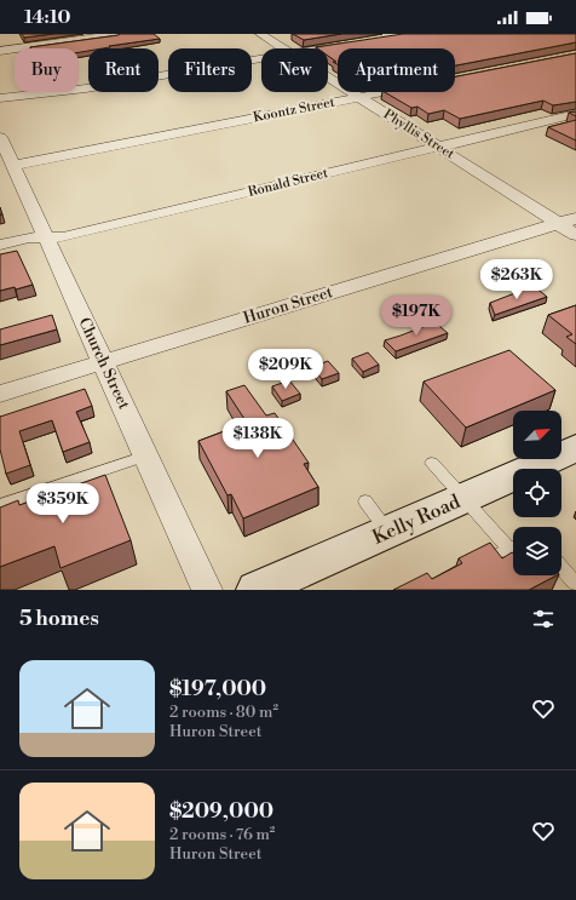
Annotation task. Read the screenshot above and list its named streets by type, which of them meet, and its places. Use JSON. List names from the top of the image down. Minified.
{"streets":{"street":["Koontz Street","Phyllis Street","Ronald Street","Huron Street","Church Street","Kelly Road"]},"crossings":[["Koontz Street","Phyllis Street"],["Koontz Street","Church Street"],["Phyllis Street","Ronald Street"],["Phyllis Street","Huron Street"],["Ronald Street","Church Street"],["Huron Street","Church Street"]],"north":"top right","page":{"status":"14:10","chip":["Buy","Rent","Filters","New","Apartment"],"price":["$263K","$197K","$209K","$138K","$359K"],"heading":"5 homes","list":[{"name":"$197,000","note":"2 rooms · 80 m² · Huron Street"},{"name":"$209,000","note":"2 rooms · 76 m² · Huron Street"}]}}
